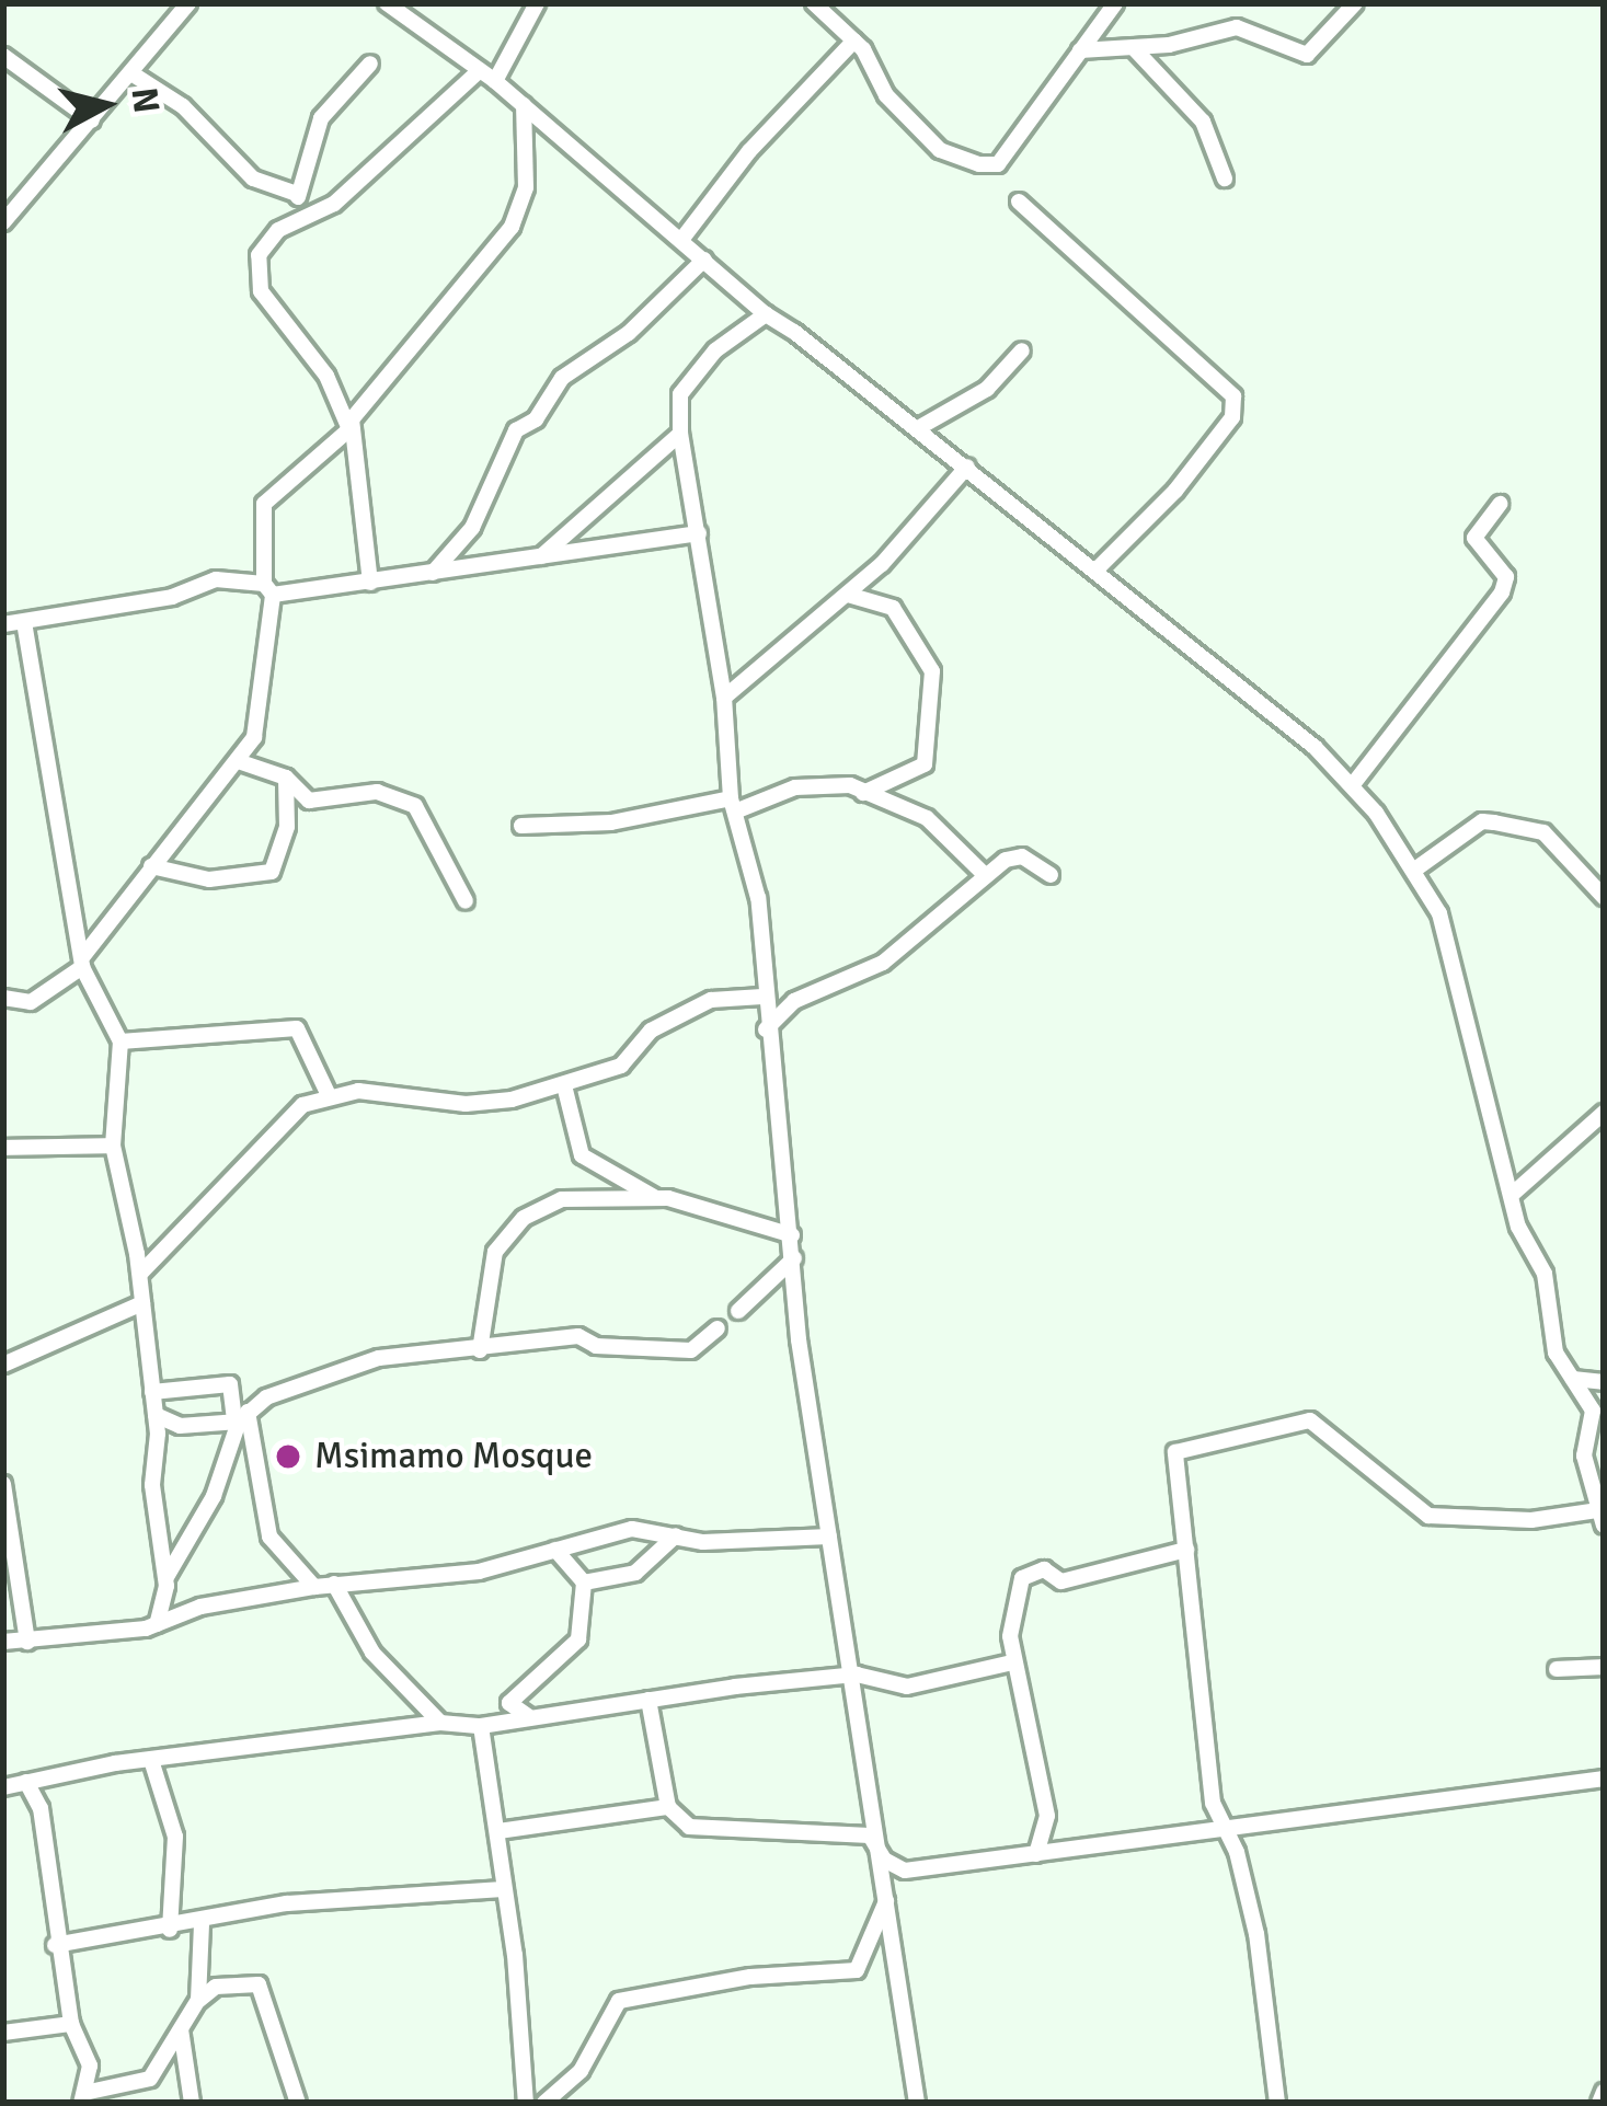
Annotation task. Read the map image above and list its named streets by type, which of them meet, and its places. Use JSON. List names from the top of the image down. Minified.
{"places":["Msimamo Mosque"],"north":"right"}
